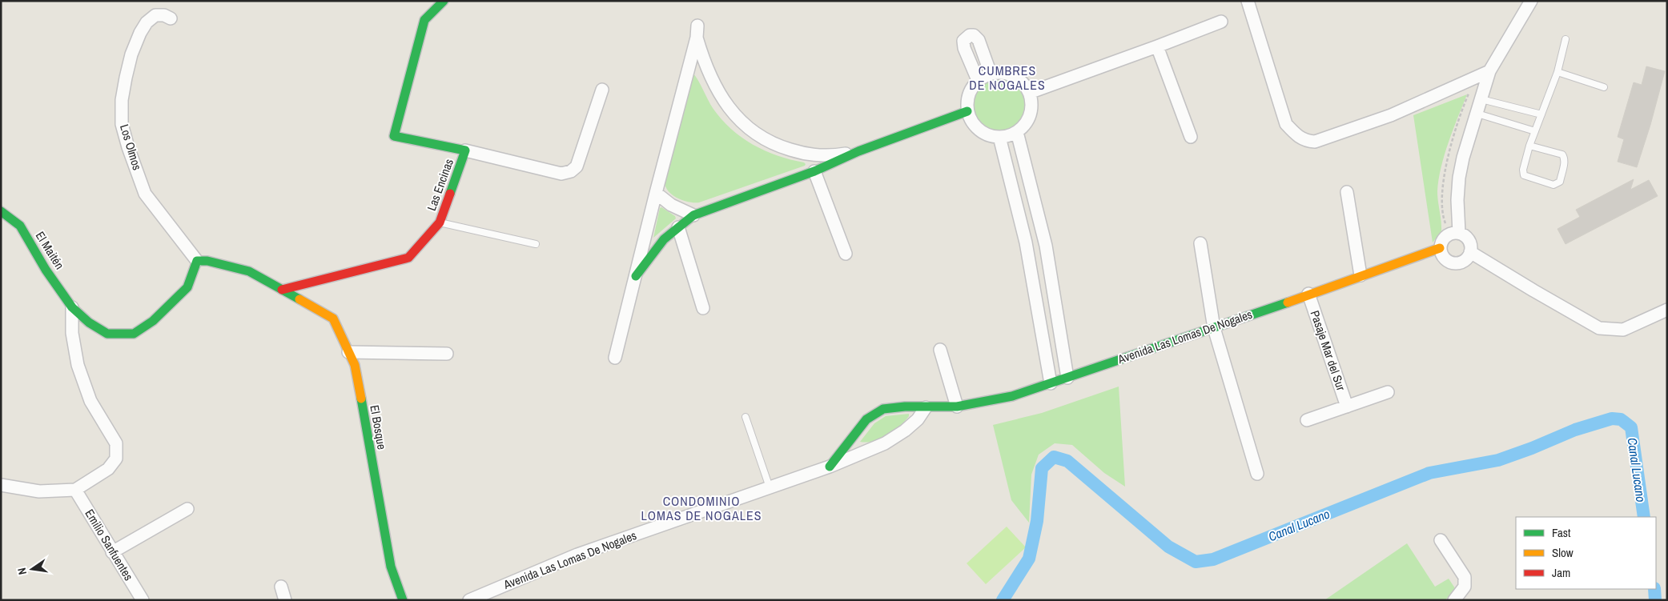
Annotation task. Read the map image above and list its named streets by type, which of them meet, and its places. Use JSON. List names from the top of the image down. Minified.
{"streets":{"street":["Los Olmos","Las Encinas","El Maitén","Avenida Las Lomas De Nogales","Pasaje Mar del Sur","El Bosque","Emilio Sanfuentes"]},"crossings":[["Los Olmos","El Maitén"],["Los Olmos","El Bosque"],["Las Encinas","El Bosque"],["El Maitén","El Bosque"],["Avenida Las Lomas De Nogales","Pasaje Mar del Sur"]],"districts":["CUMBRES DE NOGALES","CONDOMINIO LOMAS DE NOGALES"],"water":["Canal Lucano"],"legend":["Fast","Slow","Jam"],"north":"left"}
